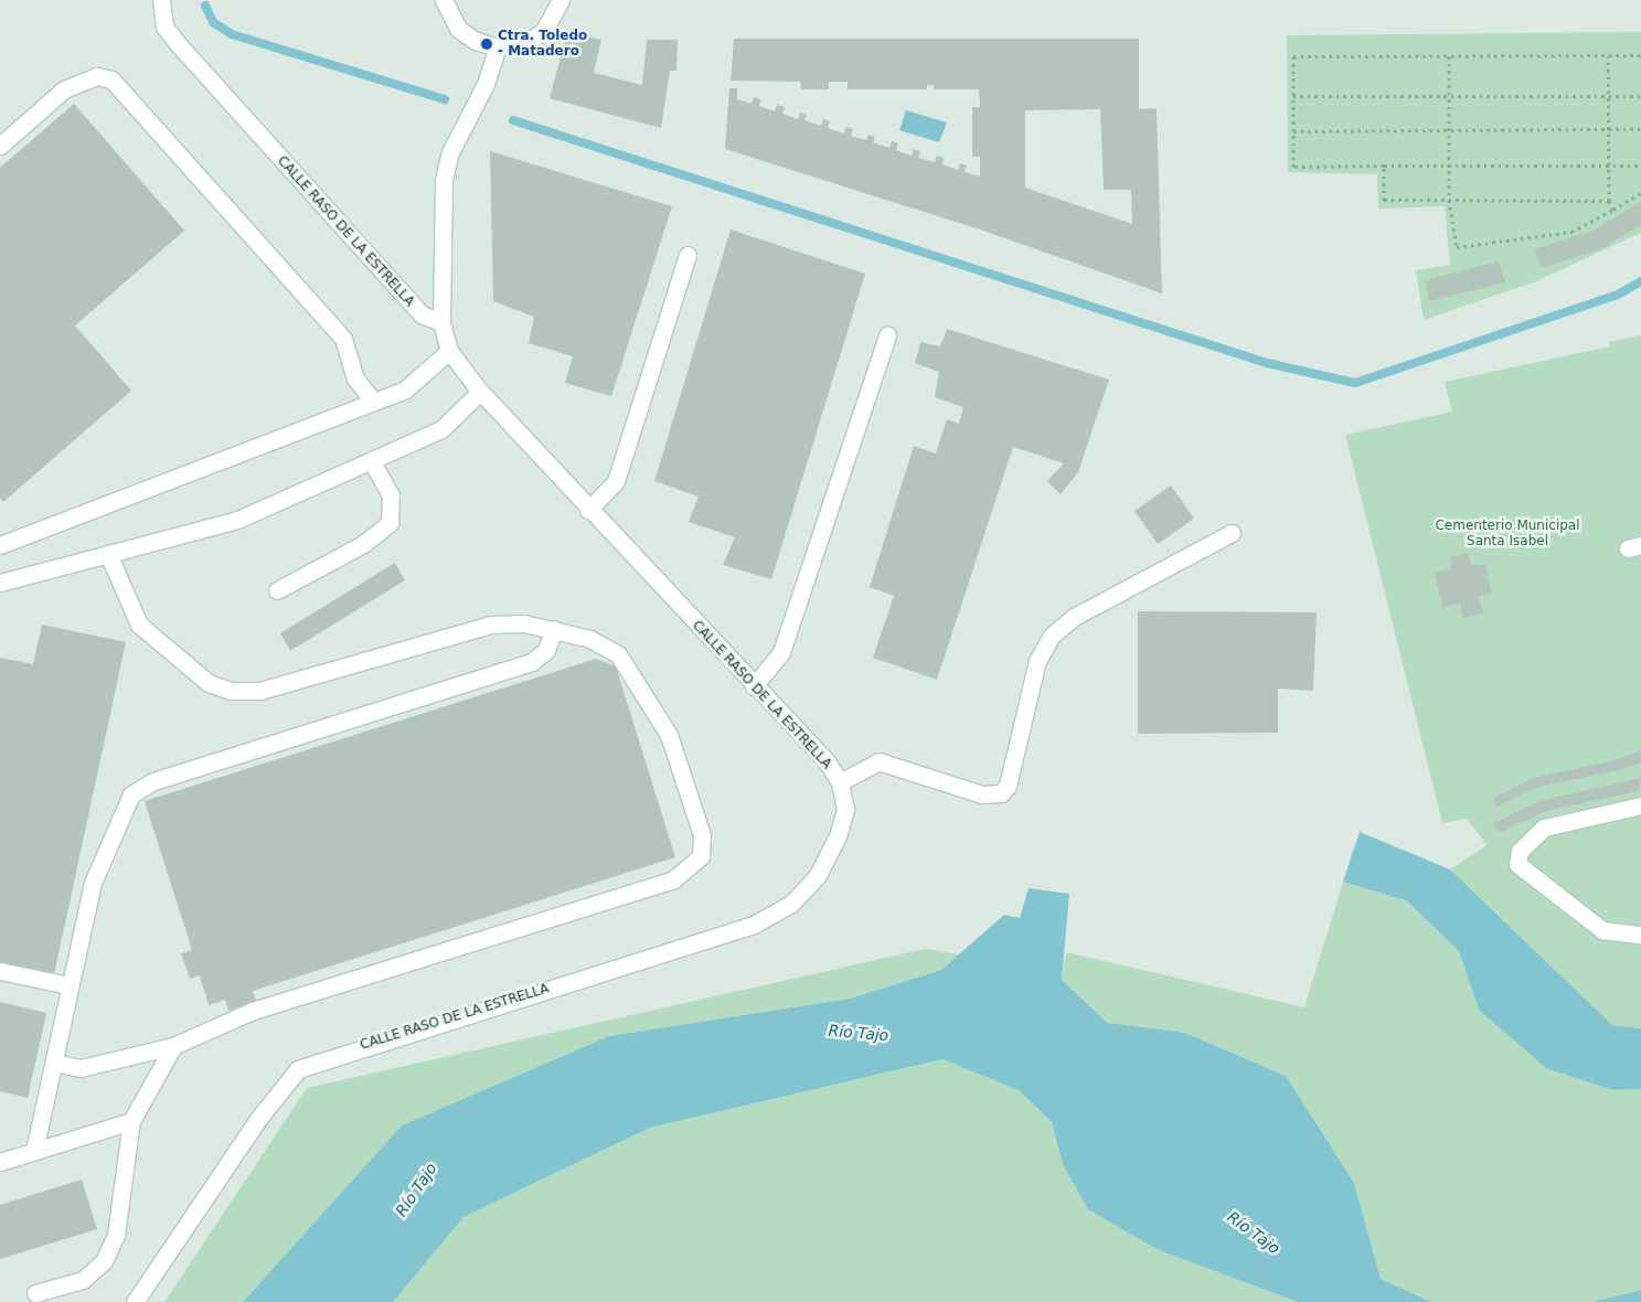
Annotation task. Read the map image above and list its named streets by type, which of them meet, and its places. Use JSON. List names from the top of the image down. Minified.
{"streets":{"street":["CALLE RASO DE LA ESTRELLA"]},"water":["Río Tajo"],"parks":["Cementerio Municipal Santa Isabel"],"places":["Ctra. Toledo - Matadero"]}
